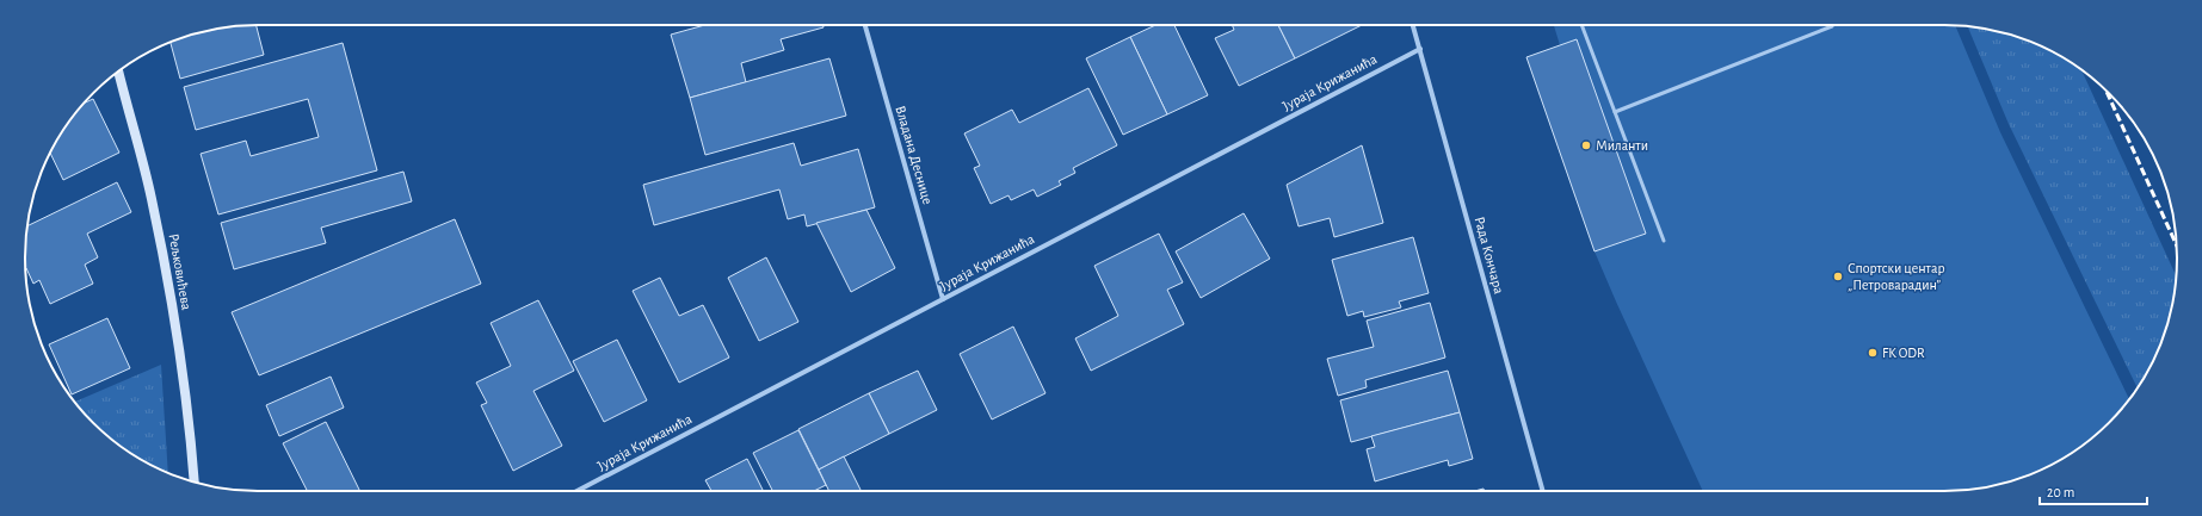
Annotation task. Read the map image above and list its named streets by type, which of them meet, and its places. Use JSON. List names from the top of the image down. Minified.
{"streets":{"main road":["Рељковићева"],"street":["Јураја Крижанића","Владана Деснице","Рада Кончара"]},"crossings":[["Јураја Крижанића","Владана Деснице"],["Јураја Крижанића","Рада Кончара"]],"places":["Миланти","Спортски центар „Петроварадин”","FK ODR"],"scale_bar":"20 m"}
